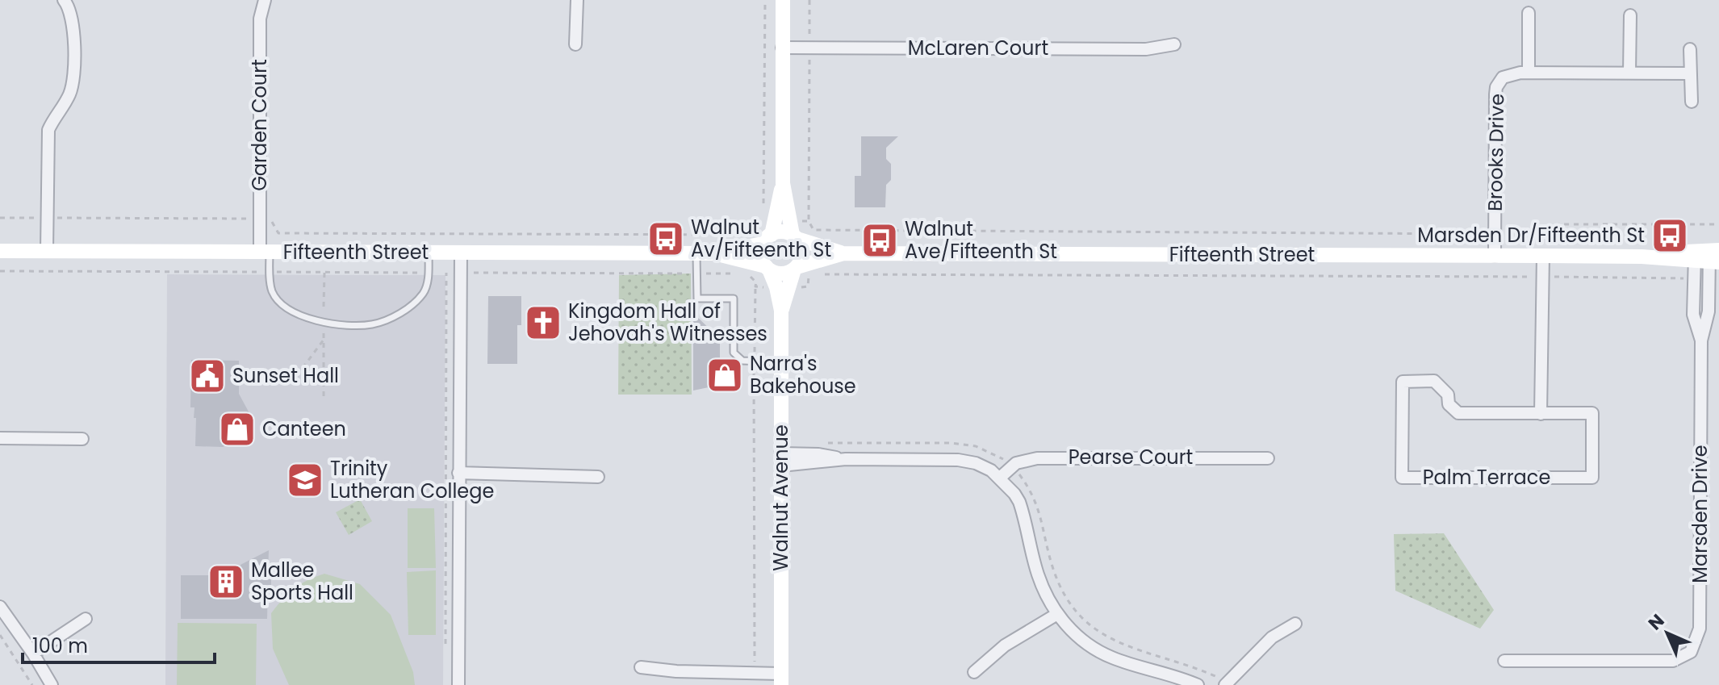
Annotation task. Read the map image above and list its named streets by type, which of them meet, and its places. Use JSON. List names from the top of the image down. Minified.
{"streets":{"street":["McLaren Court","Garden Court","Brooks Drive","Fifteenth Street","Pearse Court","Palm Terrace","Walnut Avenue","Marsden Drive"]},"crossings":[["Garden Court","Fifteenth Street"],["Brooks Drive","Fifteenth Street"],["Fifteenth Street","Walnut Avenue"],["Fifteenth Street","Marsden Drive"]],"places":{"bus stop":["Marsden Dr/Fifteenth St","Walnut Av/Fifteenth St","Walnut Ave/Fifteenth St"],"church":["Kingdom Hall of Jehovah's Witnesses"],"shop":["Narra's Bakehouse","Canteen"],"public building":["Sunset Hall"],"school or university":["Trinity Lutheran College"],"building":["Mallee Sports Hall"]},"scale_bar":"100 m","north":"top left"}
